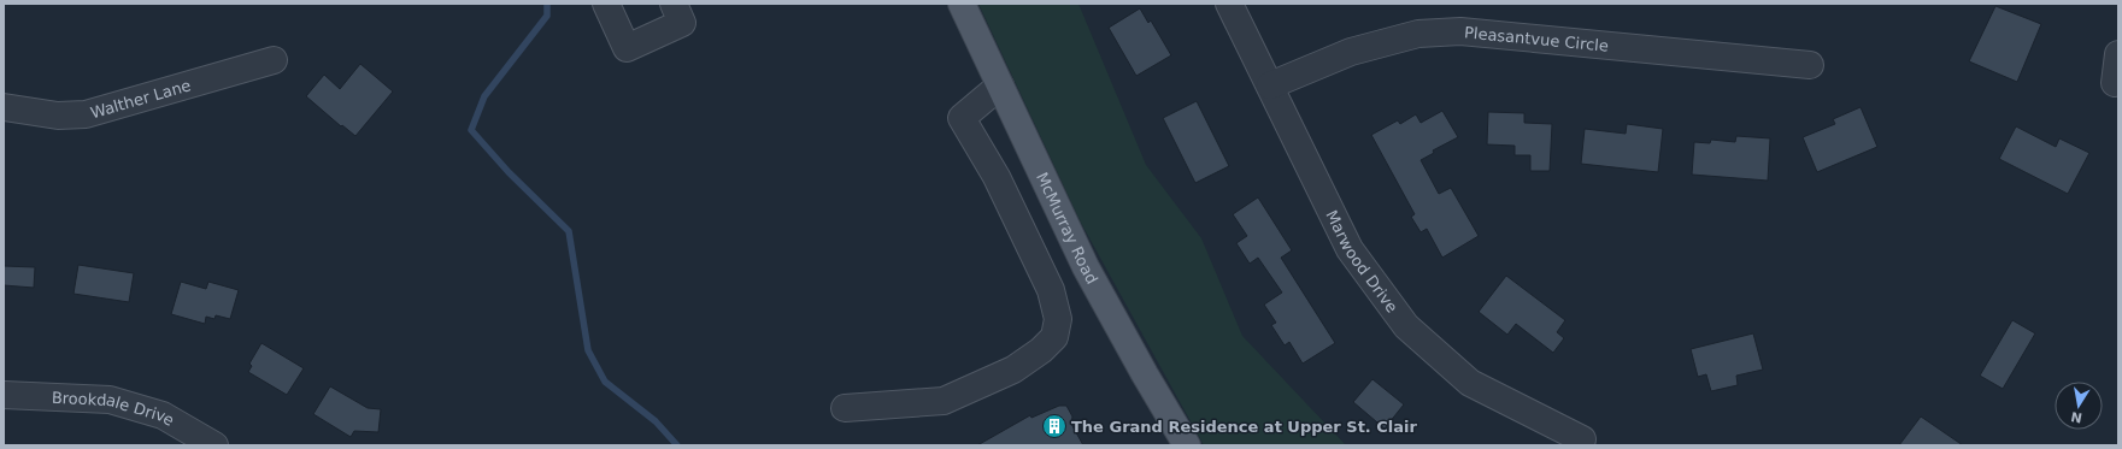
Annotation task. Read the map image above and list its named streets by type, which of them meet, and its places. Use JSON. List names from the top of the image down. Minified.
{"streets":{"main road":["McMurray Road"],"street":["Pleasantvue Circle","Walther Lane","Marwood Drive","Brookdale Drive"]},"crossings":[["Pleasantvue Circle","Marwood Drive"]],"places":{"building":["The Grand Residence at Upper St. Clair"]},"north":"bottom"}
